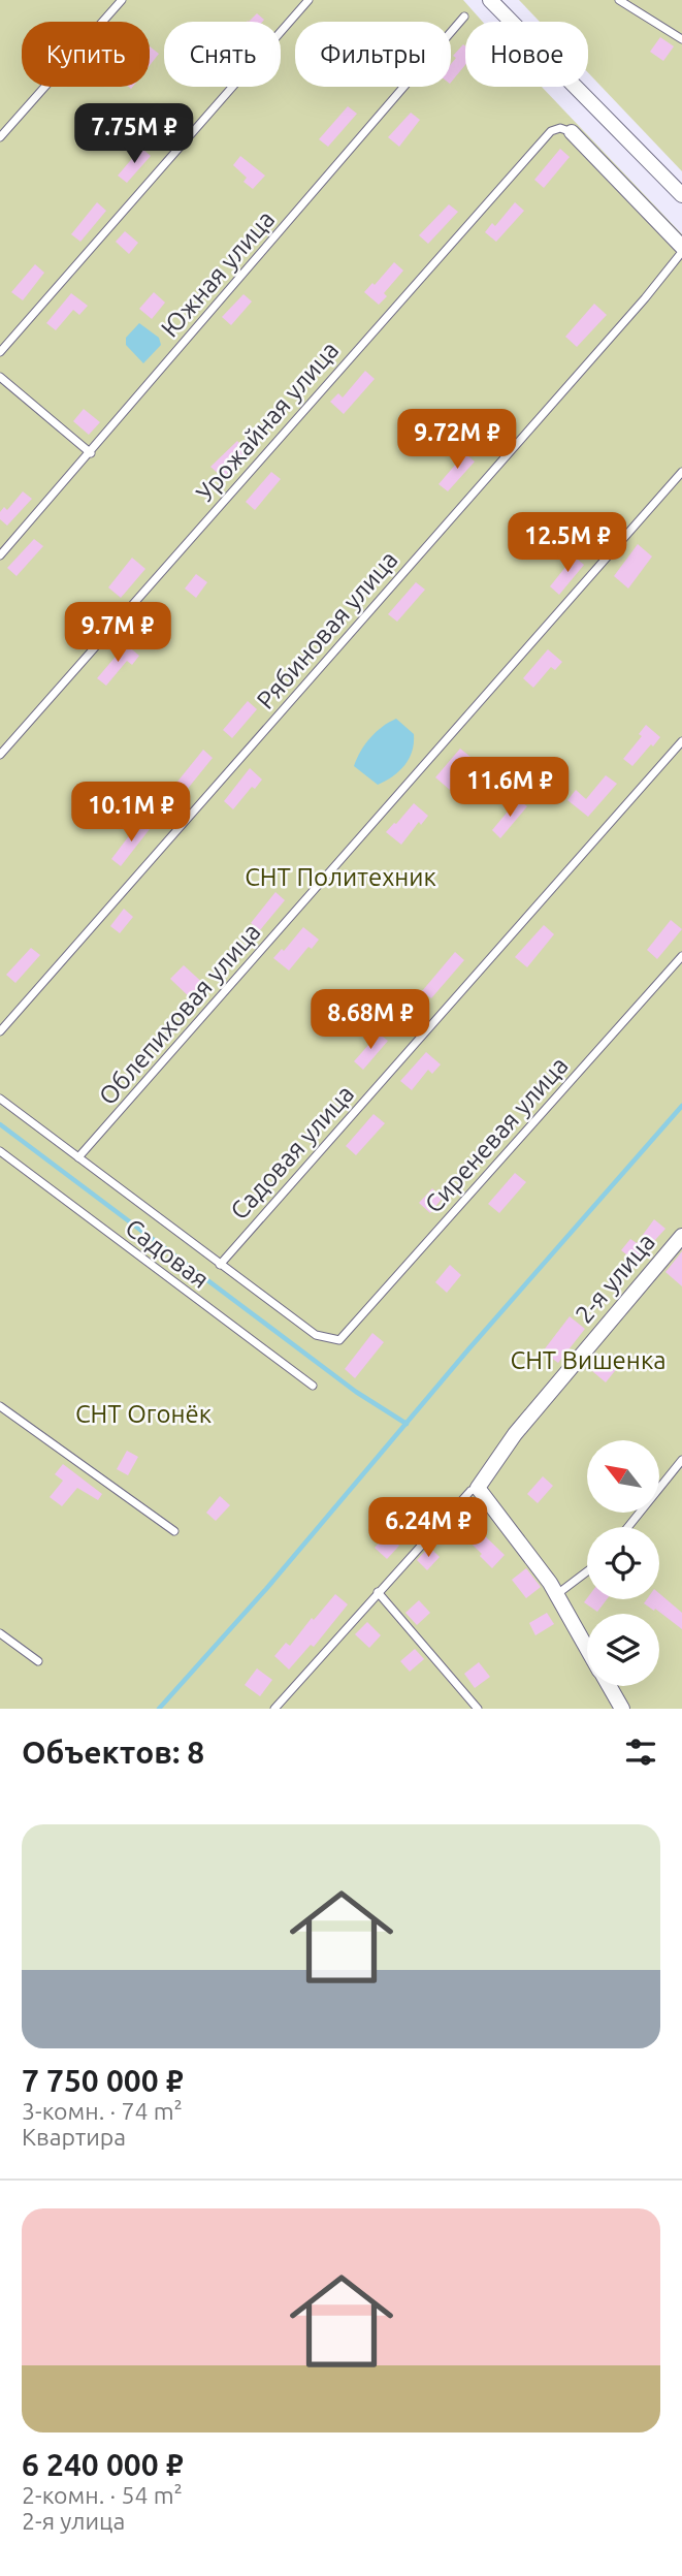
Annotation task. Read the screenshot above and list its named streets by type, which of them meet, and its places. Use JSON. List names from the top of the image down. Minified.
{"streets":{"street":["2-я улица"],"lane":["Южная улица","Урожайная улица","Рябиновая улица","Облепиховая улица","Сиреневая улица","Садовая улица","Садовая"]},"crossings":[["Сиреневая улица","Садовая улица"]],"parks":["СНТ Политехник","СНТ Вишенка","СНТ Огонёк"],"north":"top left","page":{"chip":["Купить","Снять","Фильтры","Новое"],"price":["7.75M ₽","9.72M ₽","12.5M ₽","9.7M ₽","11.6M ₽","10.1M ₽","8.68M ₽","6.24M ₽"],"heading":"Объектов: 8","list":[{"name":"7 750 000 ₽","note":"3-комн. · 74 m² · Квартира"},{"name":"6 240 000 ₽","note":"2-комн. · 54 m² · 2-я улица"}]}}
